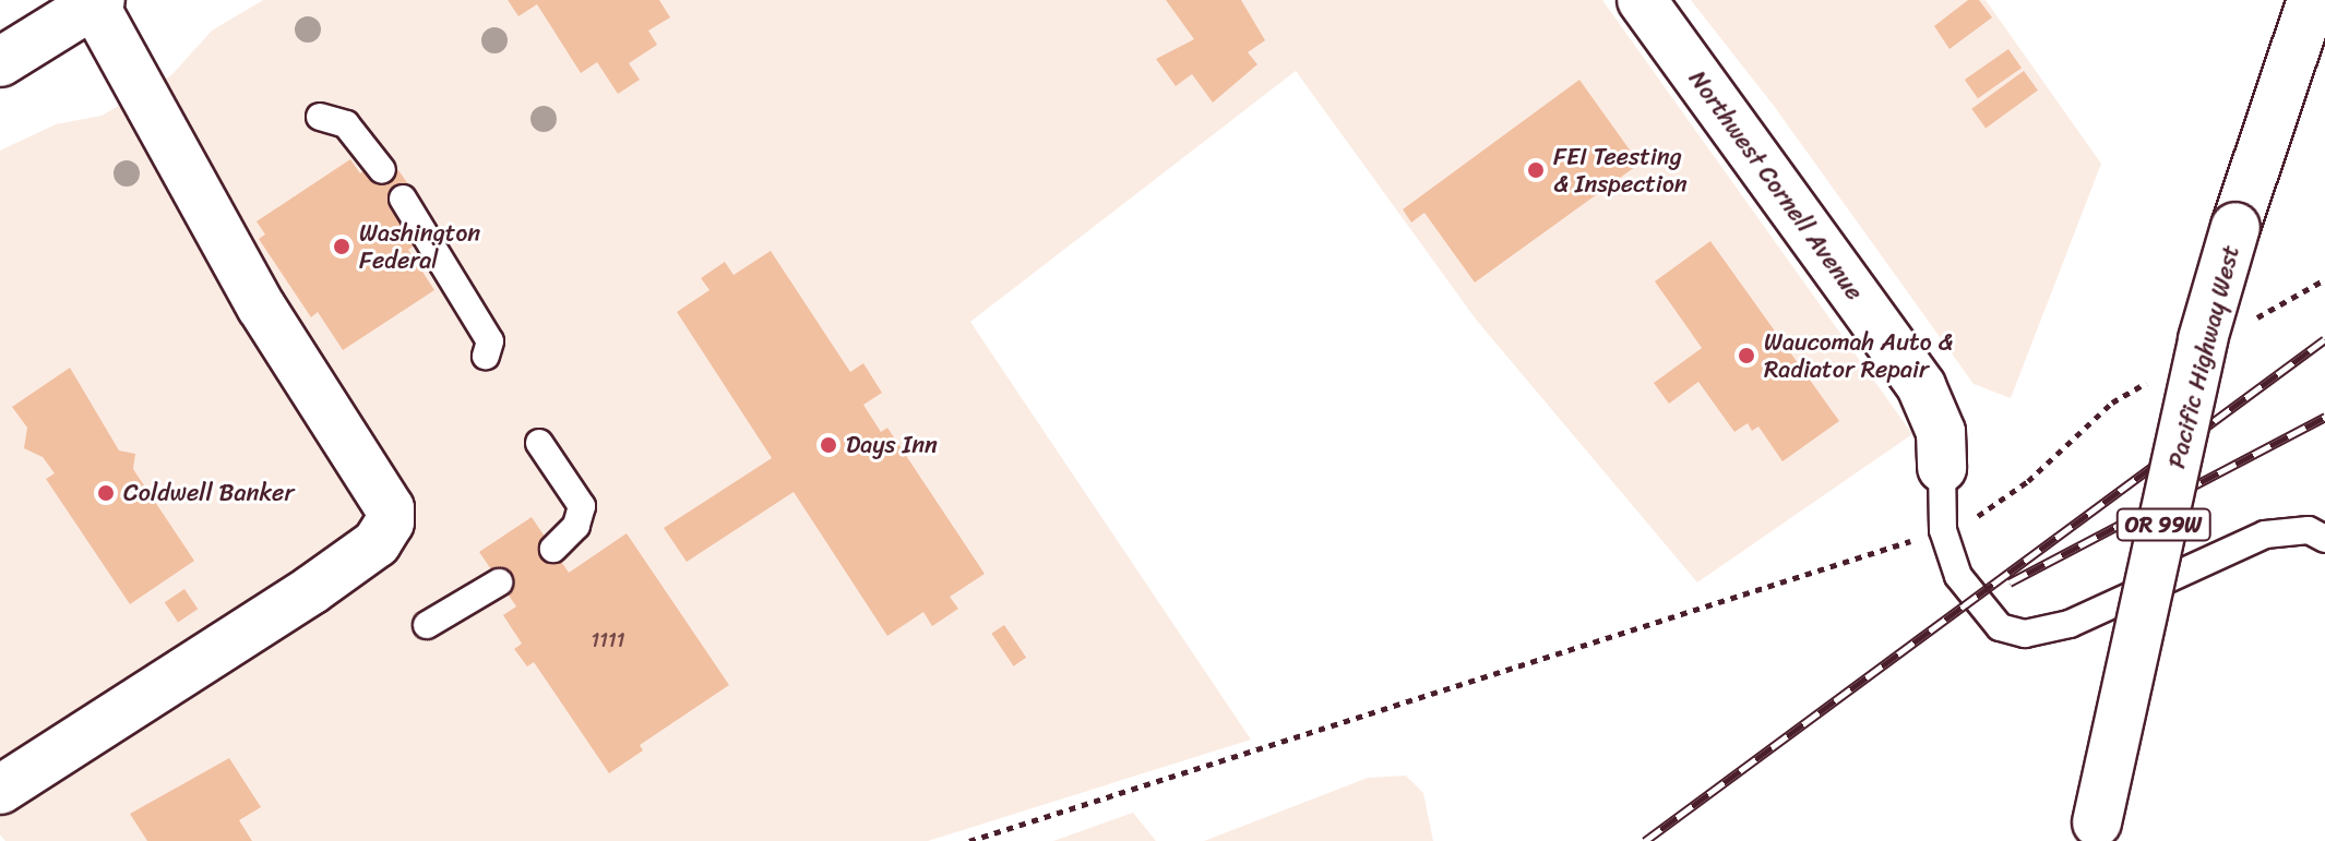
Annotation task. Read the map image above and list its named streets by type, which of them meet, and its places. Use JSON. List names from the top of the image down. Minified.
{"streets":{"main road":["Northwest Cornell Avenue","Pacific Highway West","OR 99W"]},"places":["FEI Teesting & Inspection","Washington Federal","Waucomah Auto & Radiator Repair","Days Inn","Coldwell Banker"],"house_numbers":["1111"]}
